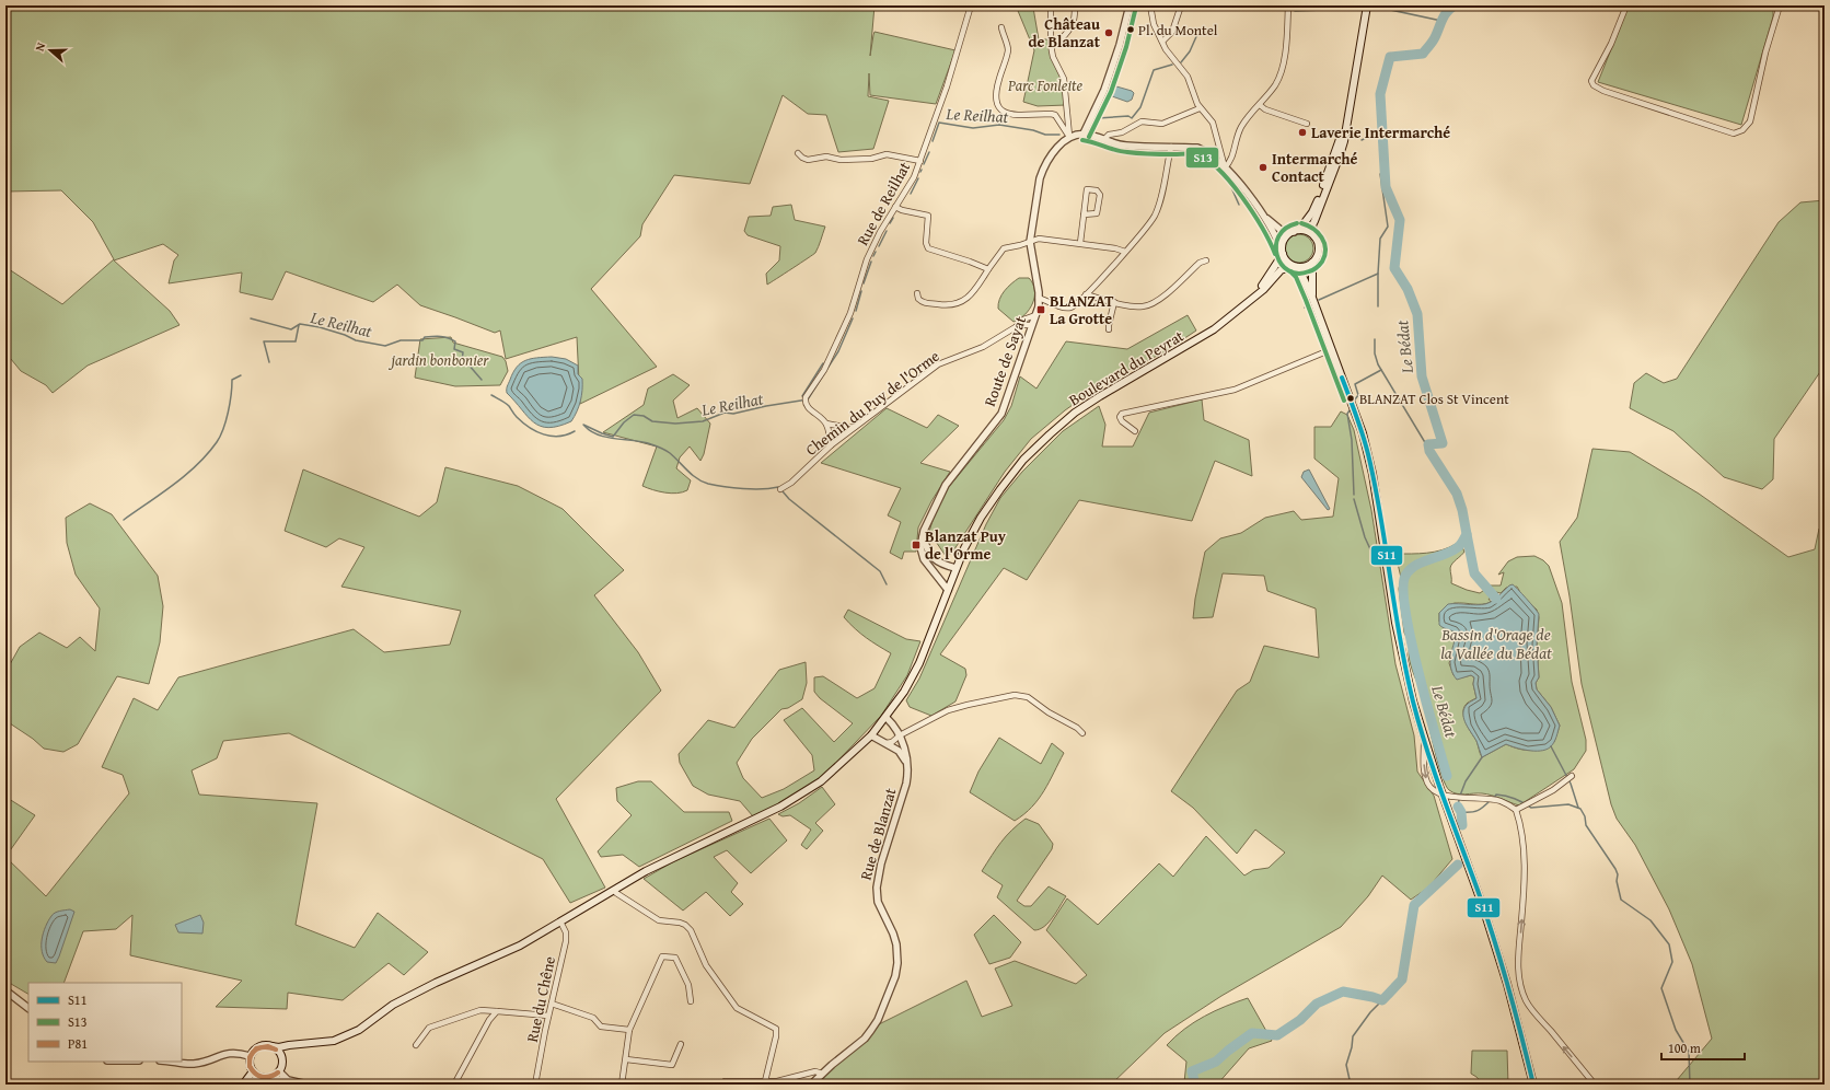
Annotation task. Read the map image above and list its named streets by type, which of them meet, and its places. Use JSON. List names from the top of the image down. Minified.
{"streets":{"main road":["Boulevard du Peyrat"],"street":["Rue de Reilhat","Route de Sayat","Chemin du Puy de l'Orme","Rue de Blanzat","Rue du Chêne"]},"crossings":[["Route de Sayat","Boulevard du Peyrat"],["Route de Sayat","Chemin du Puy de l'Orme"],["Boulevard du Peyrat","Rue de Blanzat"],["Boulevard du Peyrat","Rue du Chêne"]],"water":["Le Reilhat","Le Bédat","Bassin d'Orage de la Vallée du Bédat"],"parks":["Parc Fonleite","jardin bonbonier"],"places":{"other":["Pl. du Montel","Château de Blanzat","Laverie Intermarché","Intermarché Contact","BLANZAT Clos St Vincent"],"transit":["BLANZAT La Grotte","Blanzat Puy de l'Orme"]},"lines":["transit line S13","transit line S11","transit line P81"],"legend":["S11","S13","P81"],"scale_bar":"100 m","north":"left"}
